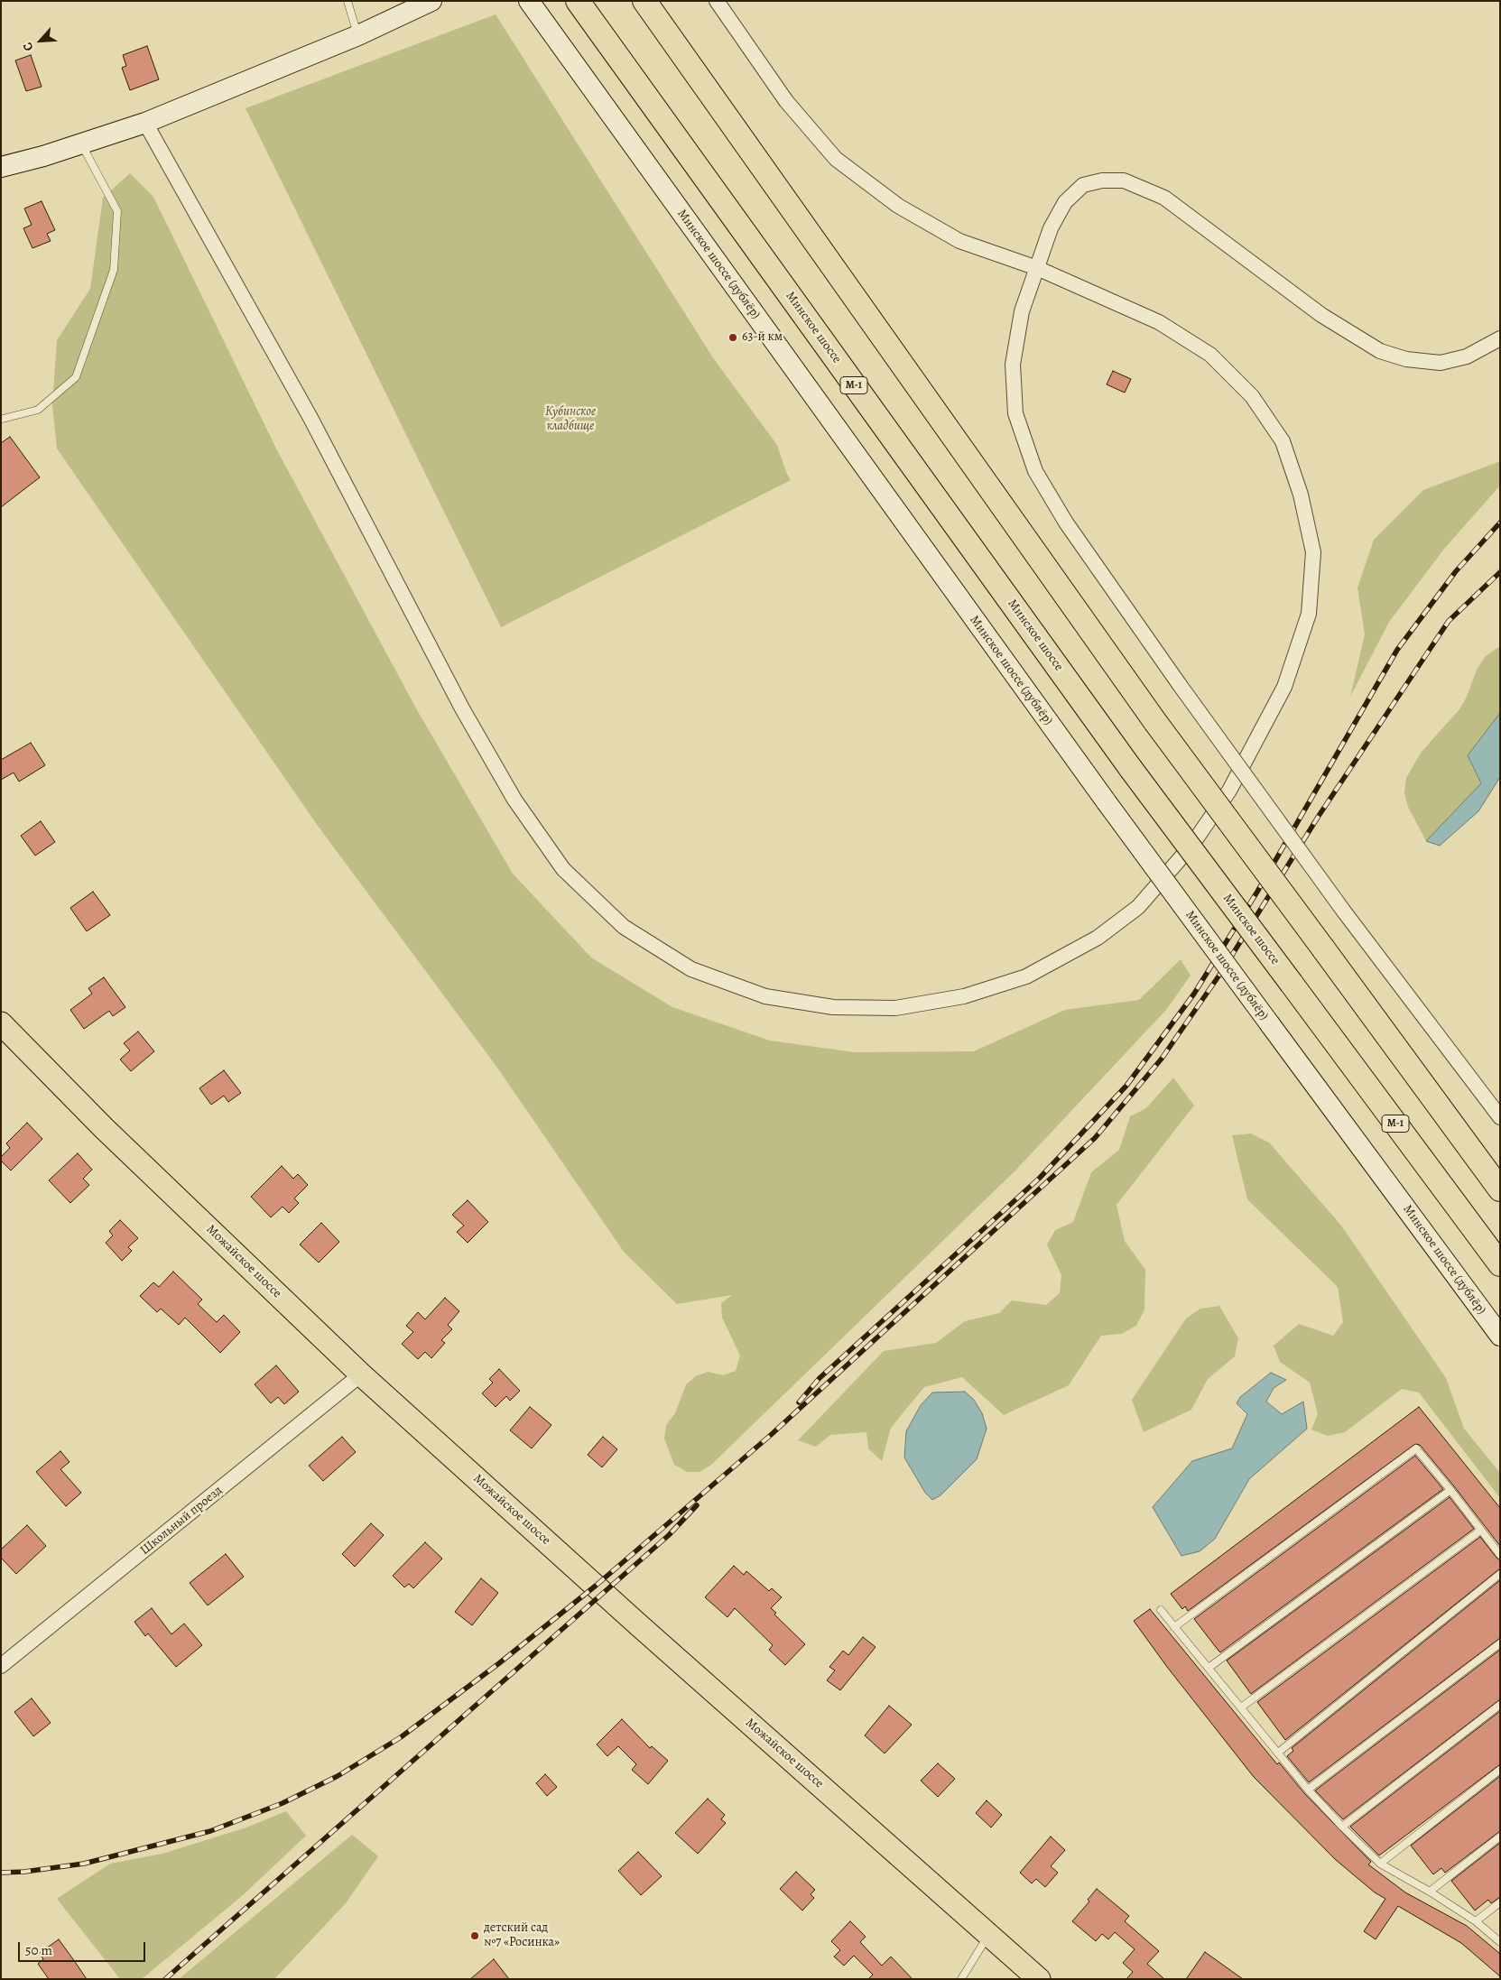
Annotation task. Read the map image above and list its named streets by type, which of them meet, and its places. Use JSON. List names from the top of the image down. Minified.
{"streets":{"highway":["Минское шоссе","М-1"],"main road":["Минское шоссе (дублёр)","Можайское шоссе"],"street":["Школьный проезд"]},"crossings":[["Можайское шоссе","Школьный проезд"]],"parks":["Кубинское кладбище"],"places":["63-й км","детский сад №7 «Росинка»"],"scale_bar":"50 m","north":"bottom left"}
